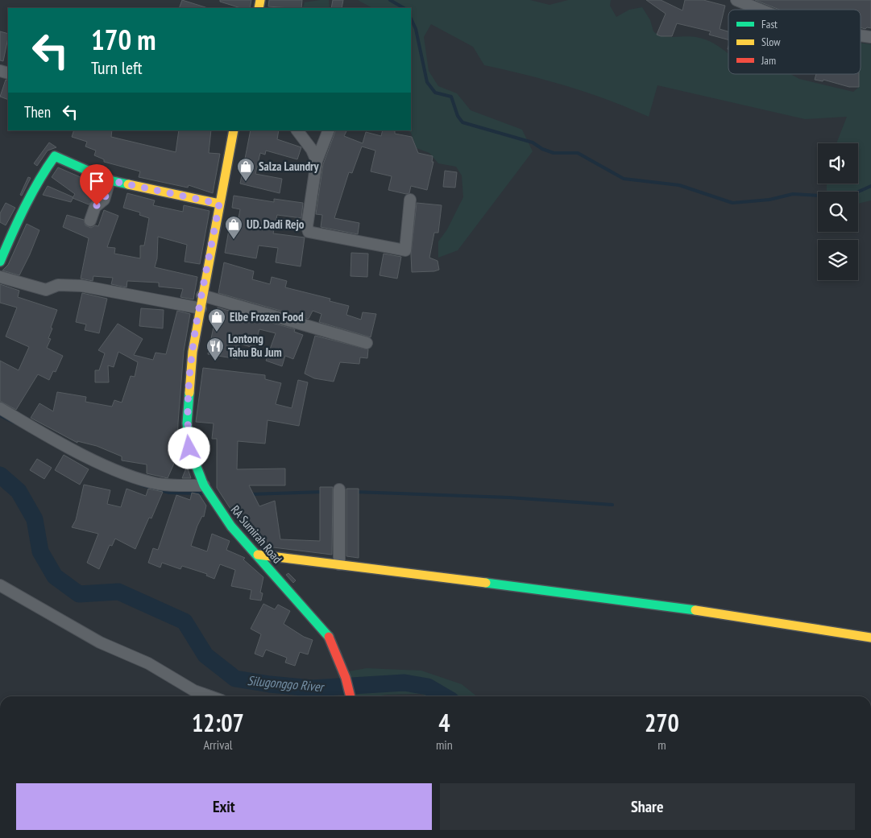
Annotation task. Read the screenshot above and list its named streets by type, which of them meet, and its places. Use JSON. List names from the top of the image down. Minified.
{"streets":{"street":["RA Sumirah Road"]},"water":["Silugonggo River"],"places":{"shop":["Salza Laundry","UD. Dadi Rejo","Elbe Frozen Food"],"restaurant":["Lontong Tahu Bu Jum"]},"legend":["Fast","Slow","Jam"],"page":{"turn":["170 m","Turn left"],"then":"Then","eta":["12:07","Arrival","4","min","270","m"],"buttons":["Exit","Share"]}}
